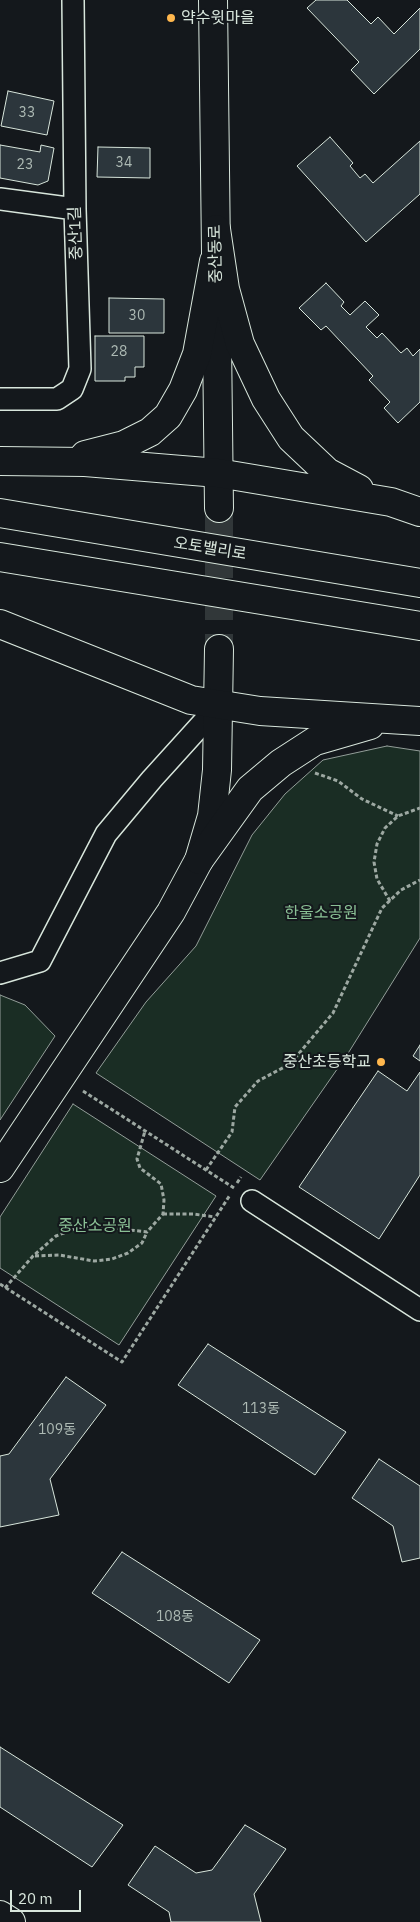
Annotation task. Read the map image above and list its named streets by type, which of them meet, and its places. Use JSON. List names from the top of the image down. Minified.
{"streets":{"main road":["중산동로","오토밸리로"],"street":["중산1길"]},"parks":["한울소공원","중산소공원"],"places":["약수윗마을","중산초등학교"],"house_numbers":["33","34","23","30","28","113동","109동","108동"],"scale_bar":"20 m"}
